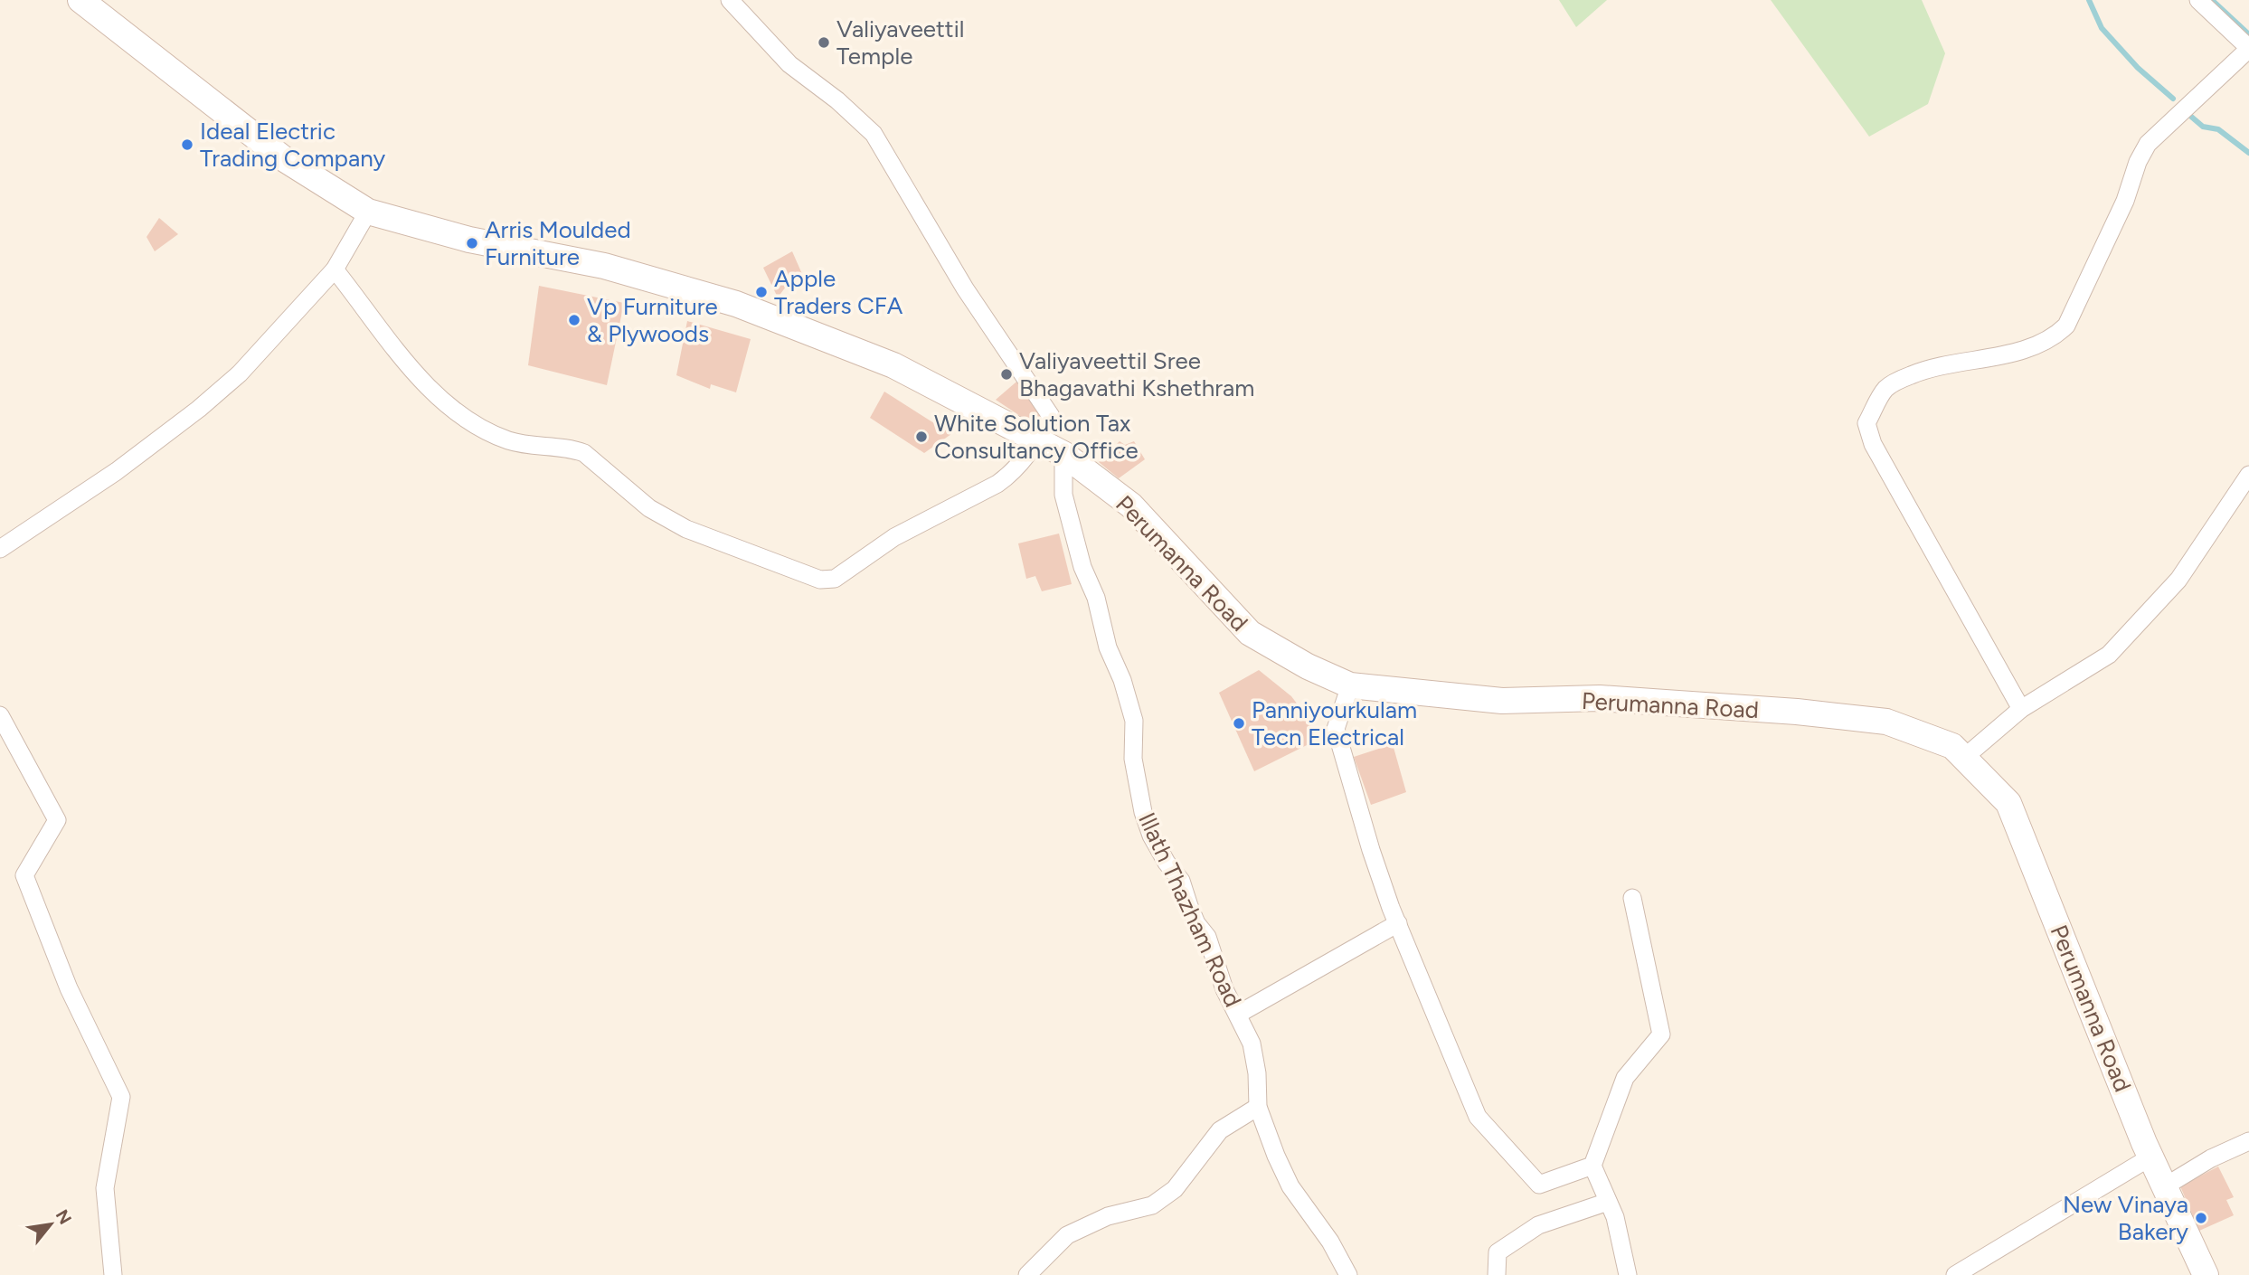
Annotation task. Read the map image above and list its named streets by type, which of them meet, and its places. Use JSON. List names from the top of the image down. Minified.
{"streets":{"main road":["Perumanna Road"],"street":["Illath Thazham Road"]},"crossings":[["Perumanna Road","Illath Thazham Road"]],"places":["Valiyaveettil Temple","Ideal Electric Trading Company","Arris Moulded Furniture","Apple Traders CFA","Vp Furniture & Plywoods","Valiyaveettil Sree Bhagavathi Kshethram","White Solution Tax Consultancy Office","Panniyourkulam Tecn Electrical","New Vinaya Bakery"],"north":"top right"}
